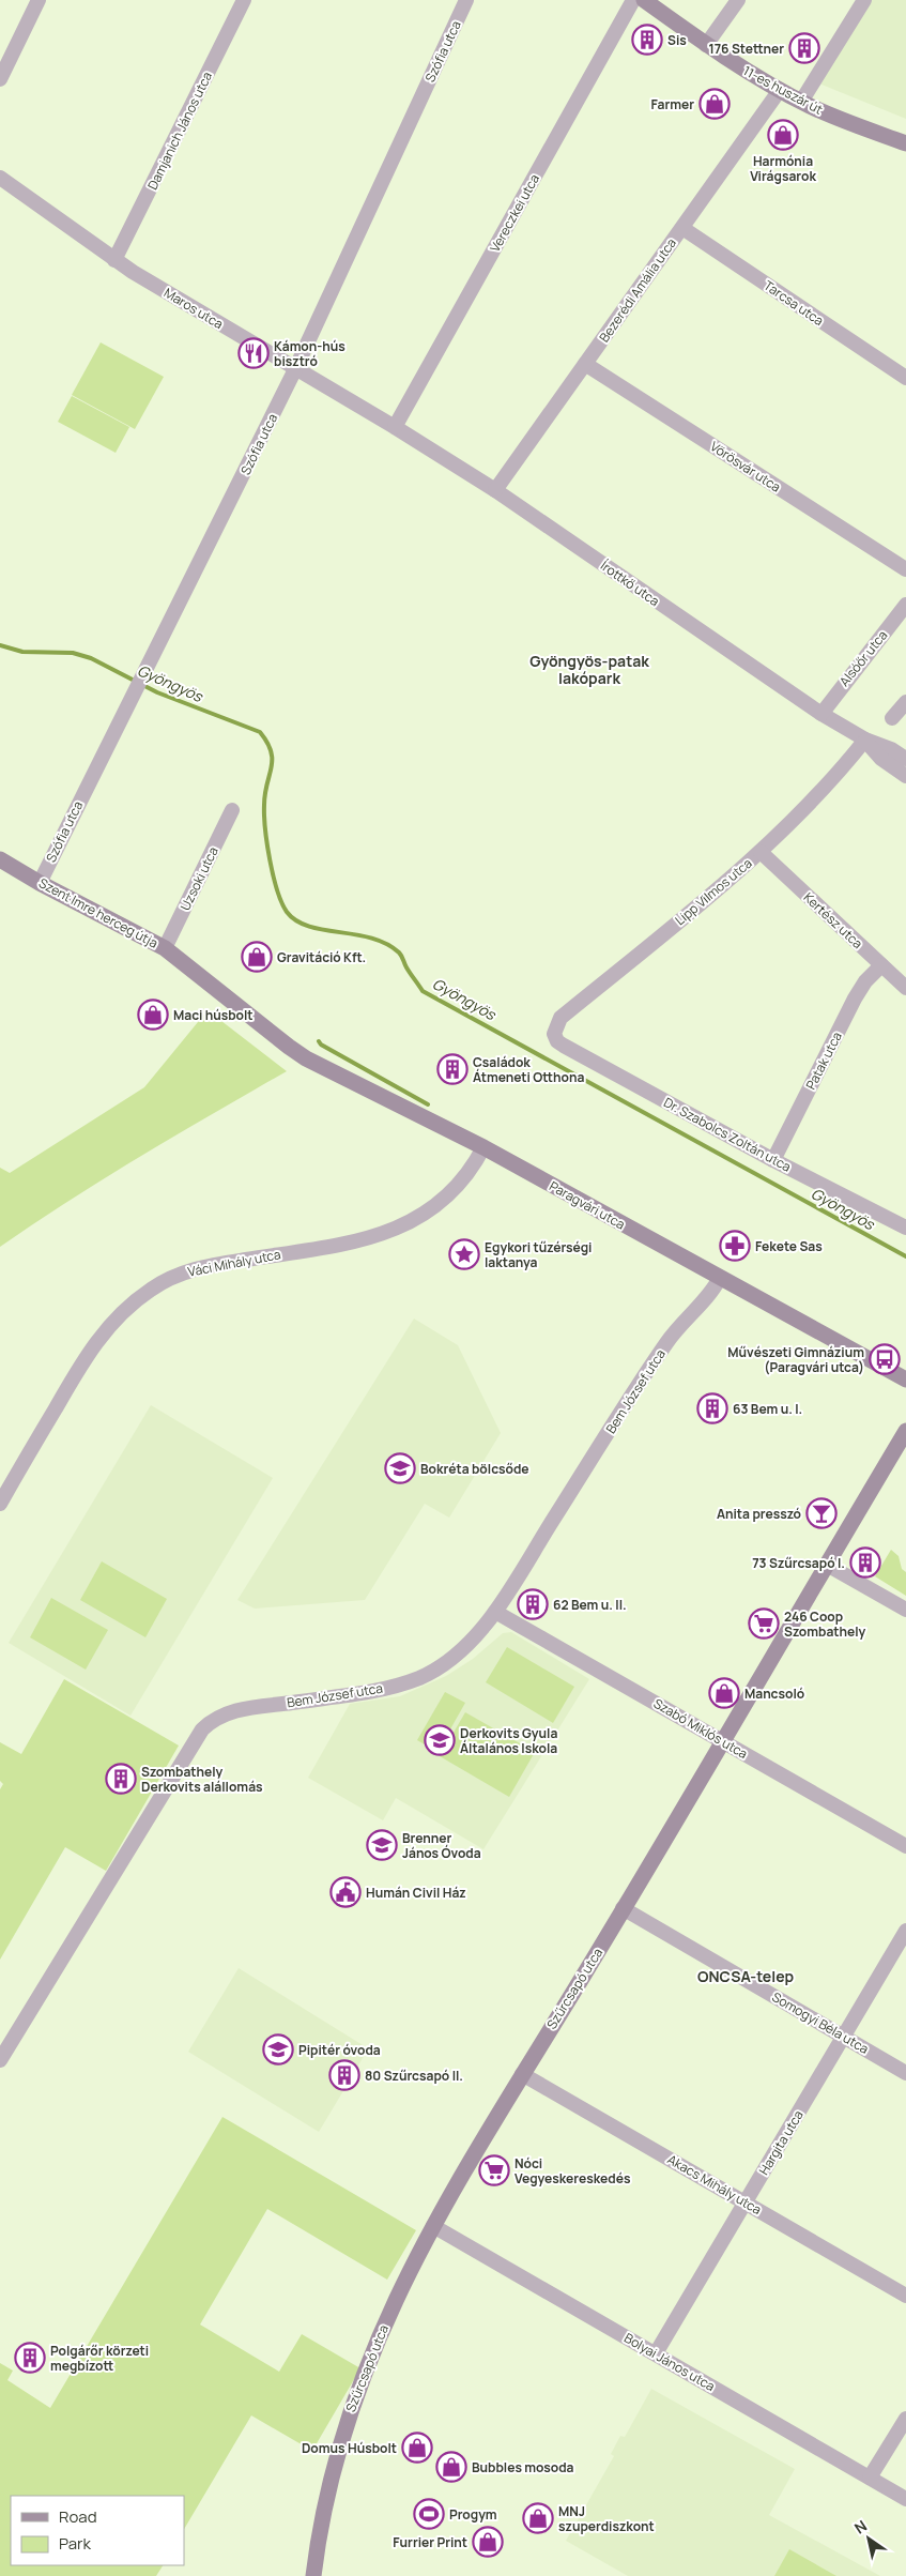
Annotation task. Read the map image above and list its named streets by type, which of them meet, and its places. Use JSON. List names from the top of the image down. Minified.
{"streets":{"street":["Szófia utca","11-es huszár út","Damjanich János utca","Vereczkei utca","Bezerédi Amália utca","Tarcsa utca","Maros utca","Vörösvár utca","Írottkő utca","Alsóőr utca","Uzsoki utca","Lipp Vilmos utca","Szent Imre herceg útja","Kertész utca","Patak utca","Dr. Szabolcs Zoltán utca","Paragvári utca","Váci Mihály utca","Bem József utca","Szabó Miklós utca","Szűrcsapó utca","Somogyi Béla utca","Hargita utca","Akacs Mihály utca","Bolyai János utca"]},"crossings":[["Szófia utca","Maros utca"],["Szófia utca","Szent Imre herceg útja"],["11-es huszár út","Bezerédi Amália utca"],["Damjanich János utca","Maros utca"],["Vereczkei utca","Maros utca"],["Vereczkei utca","Írottkő utca"],["Bezerédi Amália utca","Tarcsa utca"],["Bezerédi Amália utca","Vörösvár utca"],["Bezerédi Amália utca","Írottkő utca"],["Maros utca","Írottkő utca"],["Írottkő utca","Alsóőr utca"],["Írottkő utca","Lipp Vilmos utca"],["Uzsoki utca","Szent Imre herceg útja"],["Lipp Vilmos utca","Kertész utca"],["Lipp Vilmos utca","Dr. Szabolcs Zoltán utca"],["Szent Imre herceg útja","Paragvári utca"],["Kertész utca","Patak utca"],["Patak utca","Dr. Szabolcs Zoltán utca"],["Paragvári utca","Váci Mihály utca"],["Paragvári utca","Bem József utca"],["Bem József utca","Szabó Miklós utca"],["Szabó Miklós utca","Szűrcsapó utca"],["Szűrcsapó utca","Somogyi Béla utca"],["Szűrcsapó utca","Akacs Mihály utca"],["Szűrcsapó utca","Bolyai János utca"],["Somogyi Béla utca","Hargita utca"],["Hargita utca","Akacs Mihály utca"],["Hargita utca","Bolyai János utca"]],"districts":["Gyöngyös-patak lakópark","ONCSA-telep"],"water":["Gyöngyös"],"places":{"building":["Sis","176 Stettner","Családok Átmeneti Otthona","63 Bem u. I.","73 Szűrcsapó I.","62 Bem u. II.","Szombathely Derkovits alállomás","80 Szűrcsapó II.","Polgárőr körzeti megbízott"],"shop":["Farmer","Harmónia Virágsarok","Gravitáció Kft.","Maci húsbolt","Mancsoló","Domus Húsbolt","Bubbles mosoda","MNJ szuperdiszkont","Furrier Print"],"restaurant":["Kámon-hús bisztró"],"pharmacy":["Fekete Sas"],"place":["Egykori tűzérségi laktanya"],"bus stop":["Művészeti Gimnázium (Paragvári utca)"],"school or university":["Bokréta bölcsőde","Derkovits Gyula Általános Iskola","Brenner János Óvoda","Pipitér óvoda"],"bar":["Anita presszó"],"supermarket":["246 Coop Szombathely","Nóci Vegyeskereskedés"],"public building":["Humán Civil Ház"],"sports":["Progym"]},"legend":["Road","Park"],"north":"top left"}
